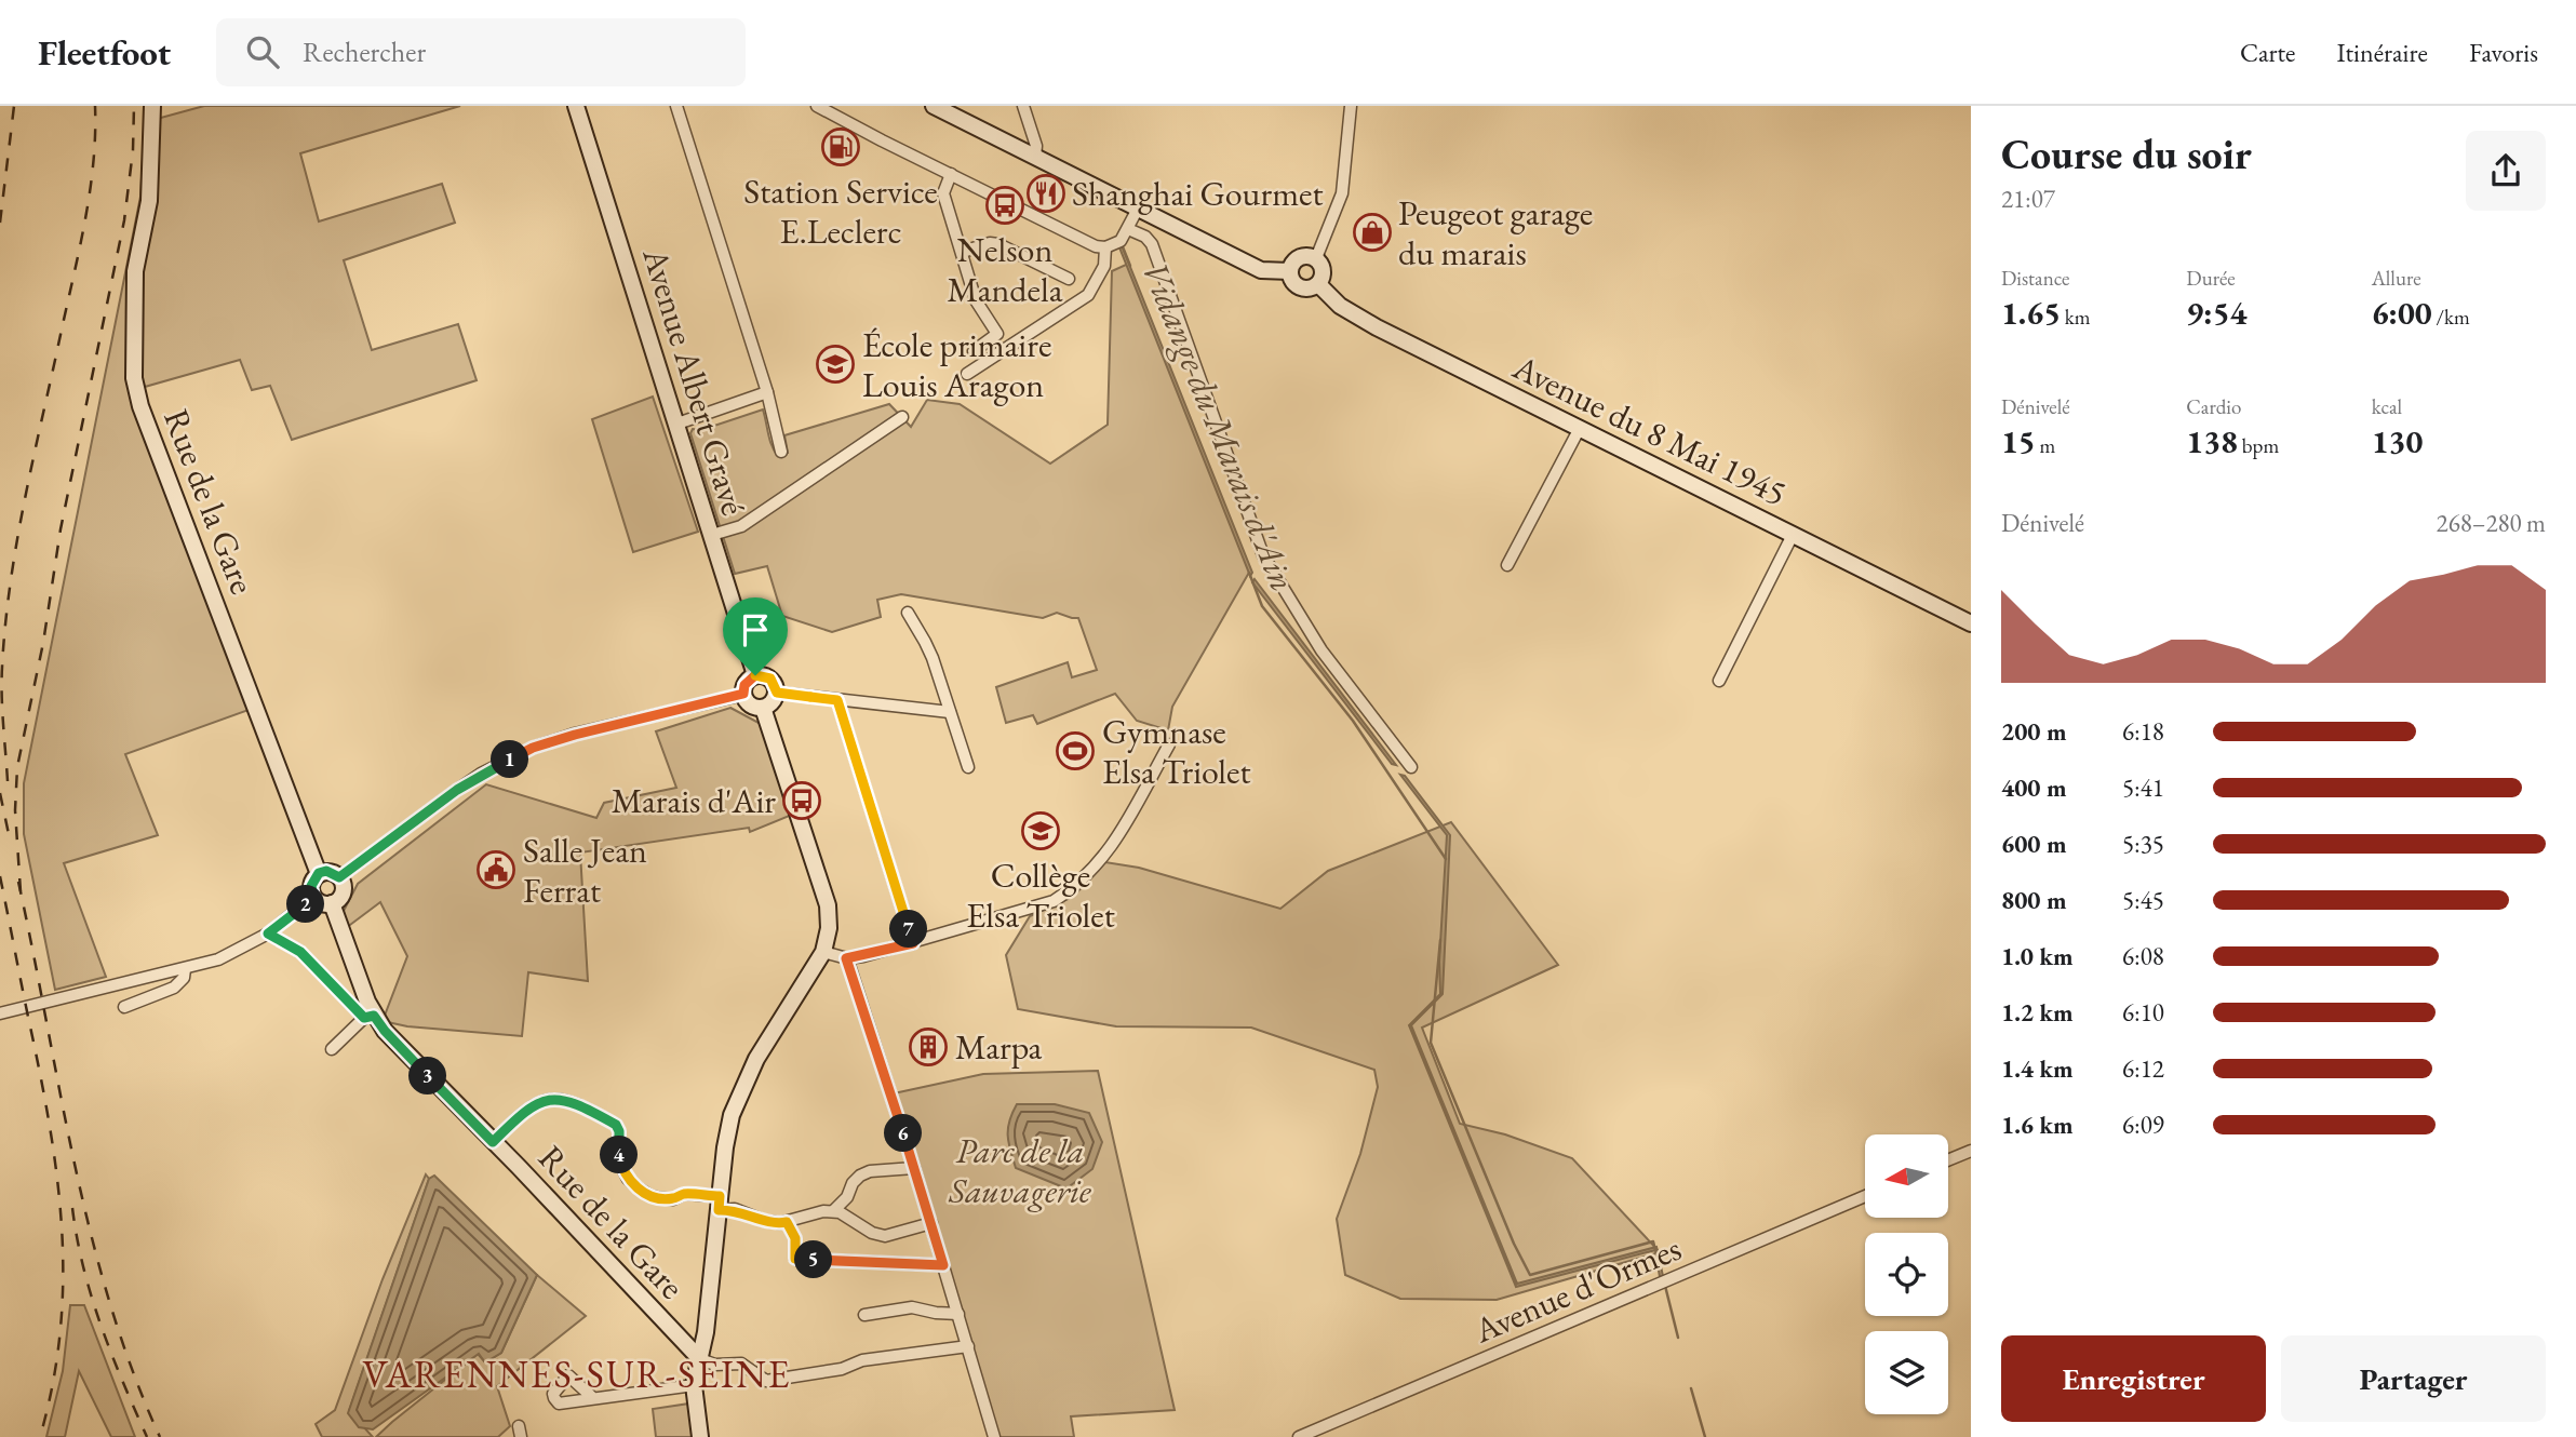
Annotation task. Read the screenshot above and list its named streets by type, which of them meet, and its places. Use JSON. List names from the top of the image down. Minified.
{"streets":{"main road":["Avenue Albert Gravé","Avenue du 8 Mai 1945","Rue de la Gare"],"street":["Avenue d'Ormes"]},"districts":["VARENNES-SUR-SEINE"],"water":["Vidange du Marais d'Ain"],"parks":["Parc de la Sauvagerie"],"places":{"fuel station":["Station Service E.Leclerc"],"restaurant":["Shanghai Gourmet"],"bus stop":["Nelson Mandela","Marais d'Air"],"shop":["Peugeot garage du marais"],"school or university":["École primaire Louis Aragon","Collège Elsa Triolet"],"sports":["Gymnase Elsa Triolet"],"public building":["Salle Jean Ferrat"],"building":["Marpa"]},"north":"left","page":{"header":"Fleetfoot","search":"Rechercher","nav":["Carte","Itinéraire","Favoris"],"heading":["Course du soir","21:07"],"stats":[["Distance","1.65 km"],["Durée","9:54"],["Allure","6:00 /km"],["Dénivelé","15 m"],["Cardio","138 bpm"],["kcal","130"]],"chart":["Dénivelé","268–280 m"],"list":[{"name":"200 m","note":"6:18"},{"name":"400 m","note":"5:41"},{"name":"600 m","note":"5:35"},{"name":"800 m","note":"5:45"},{"name":"1.0 km","note":"6:08"},{"name":"1.2 km","note":"6:10"},{"name":"1.4 km","note":"6:12"},{"name":"1.6 km","note":"6:09"}],"pins":["1","2","7","3","6","4","5"],"buttons":["Enregistrer","Partager"]}}
